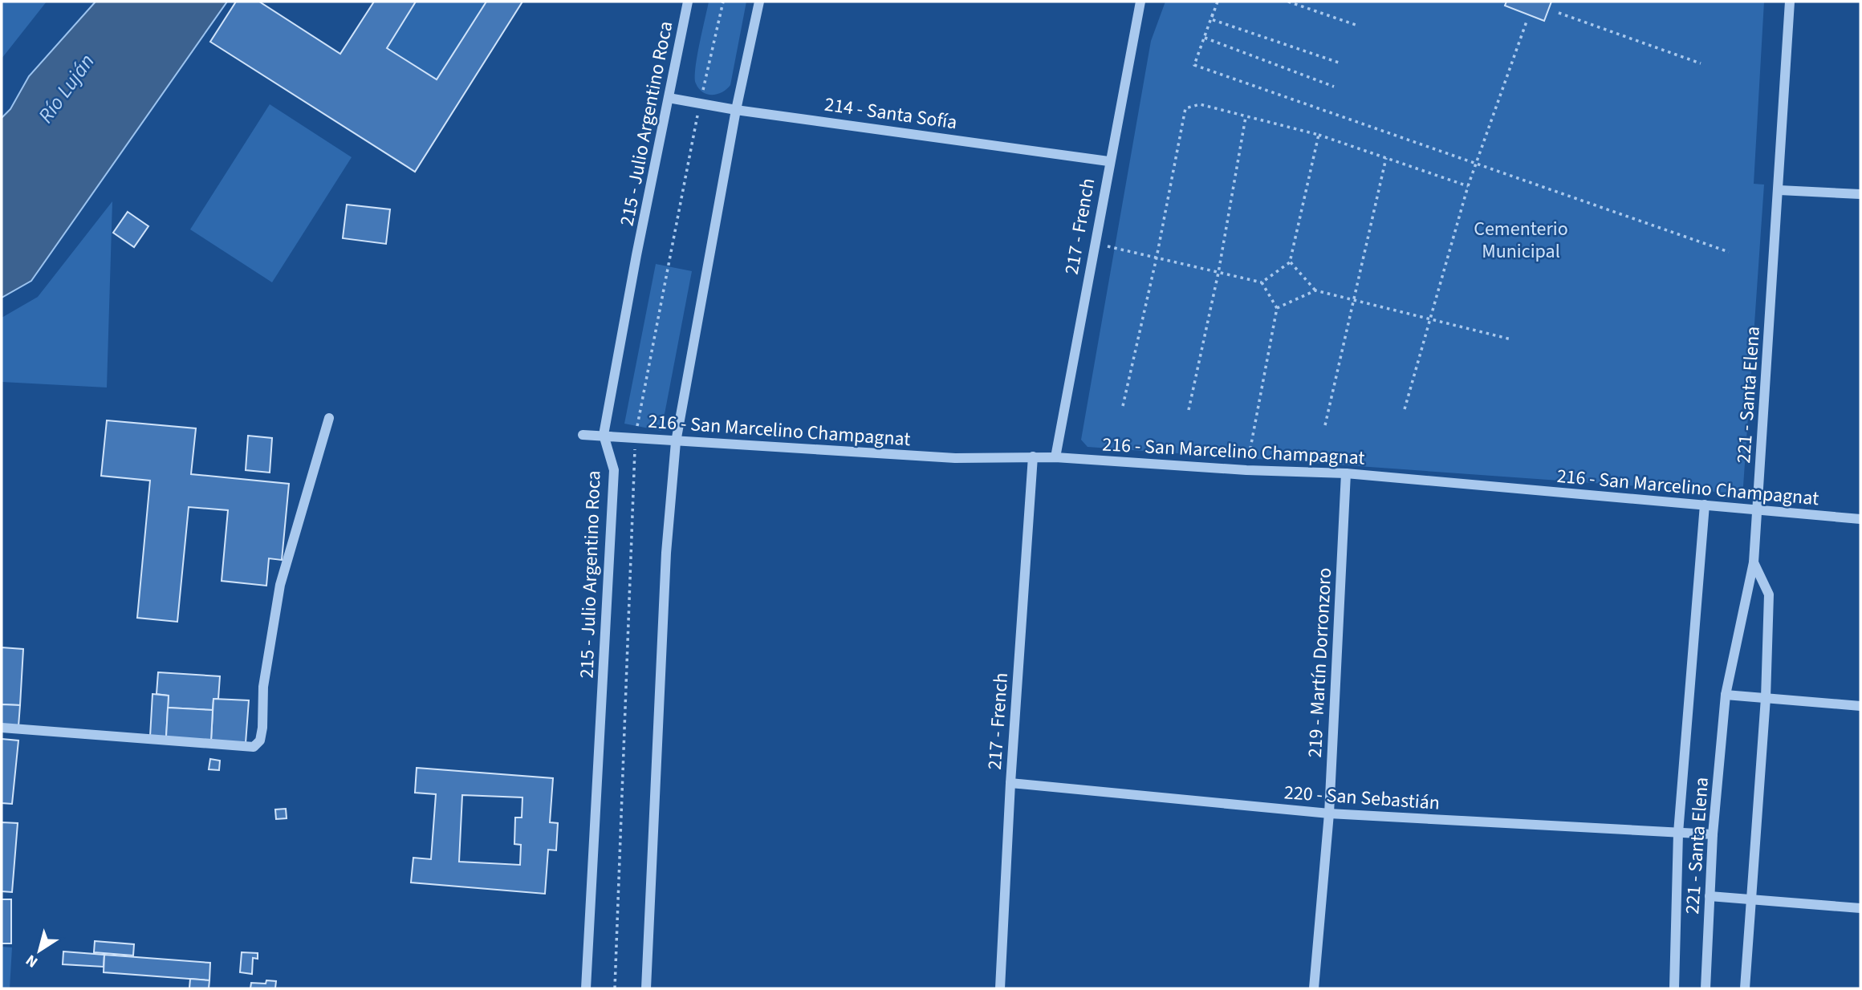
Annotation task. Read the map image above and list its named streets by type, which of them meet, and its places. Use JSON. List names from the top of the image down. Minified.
{"streets":{"street":["214 - Santa Sofía","215 - Julio Argentino Roca","217 - French","221 - Santa Elena","216 - San Marcelino Champagnat","219 - Martín Dorronzoro","220 - San Sebastián"]},"crossings":[["214 - Santa Sofía","215 - Julio Argentino Roca"],["214 - Santa Sofía","217 - French"],["215 - Julio Argentino Roca","216 - San Marcelino Champagnat"],["217 - French","216 - San Marcelino Champagnat"],["217 - French","220 - San Sebastián"],["221 - Santa Elena","216 - San Marcelino Champagnat"],["221 - Santa Elena","220 - San Sebastián"],["216 - San Marcelino Champagnat","219 - Martín Dorronzoro"],["219 - Martín Dorronzoro","220 - San Sebastián"]],"water":["Río Luján"],"parks":["Cementerio Municipal"],"north":"bottom left"}
